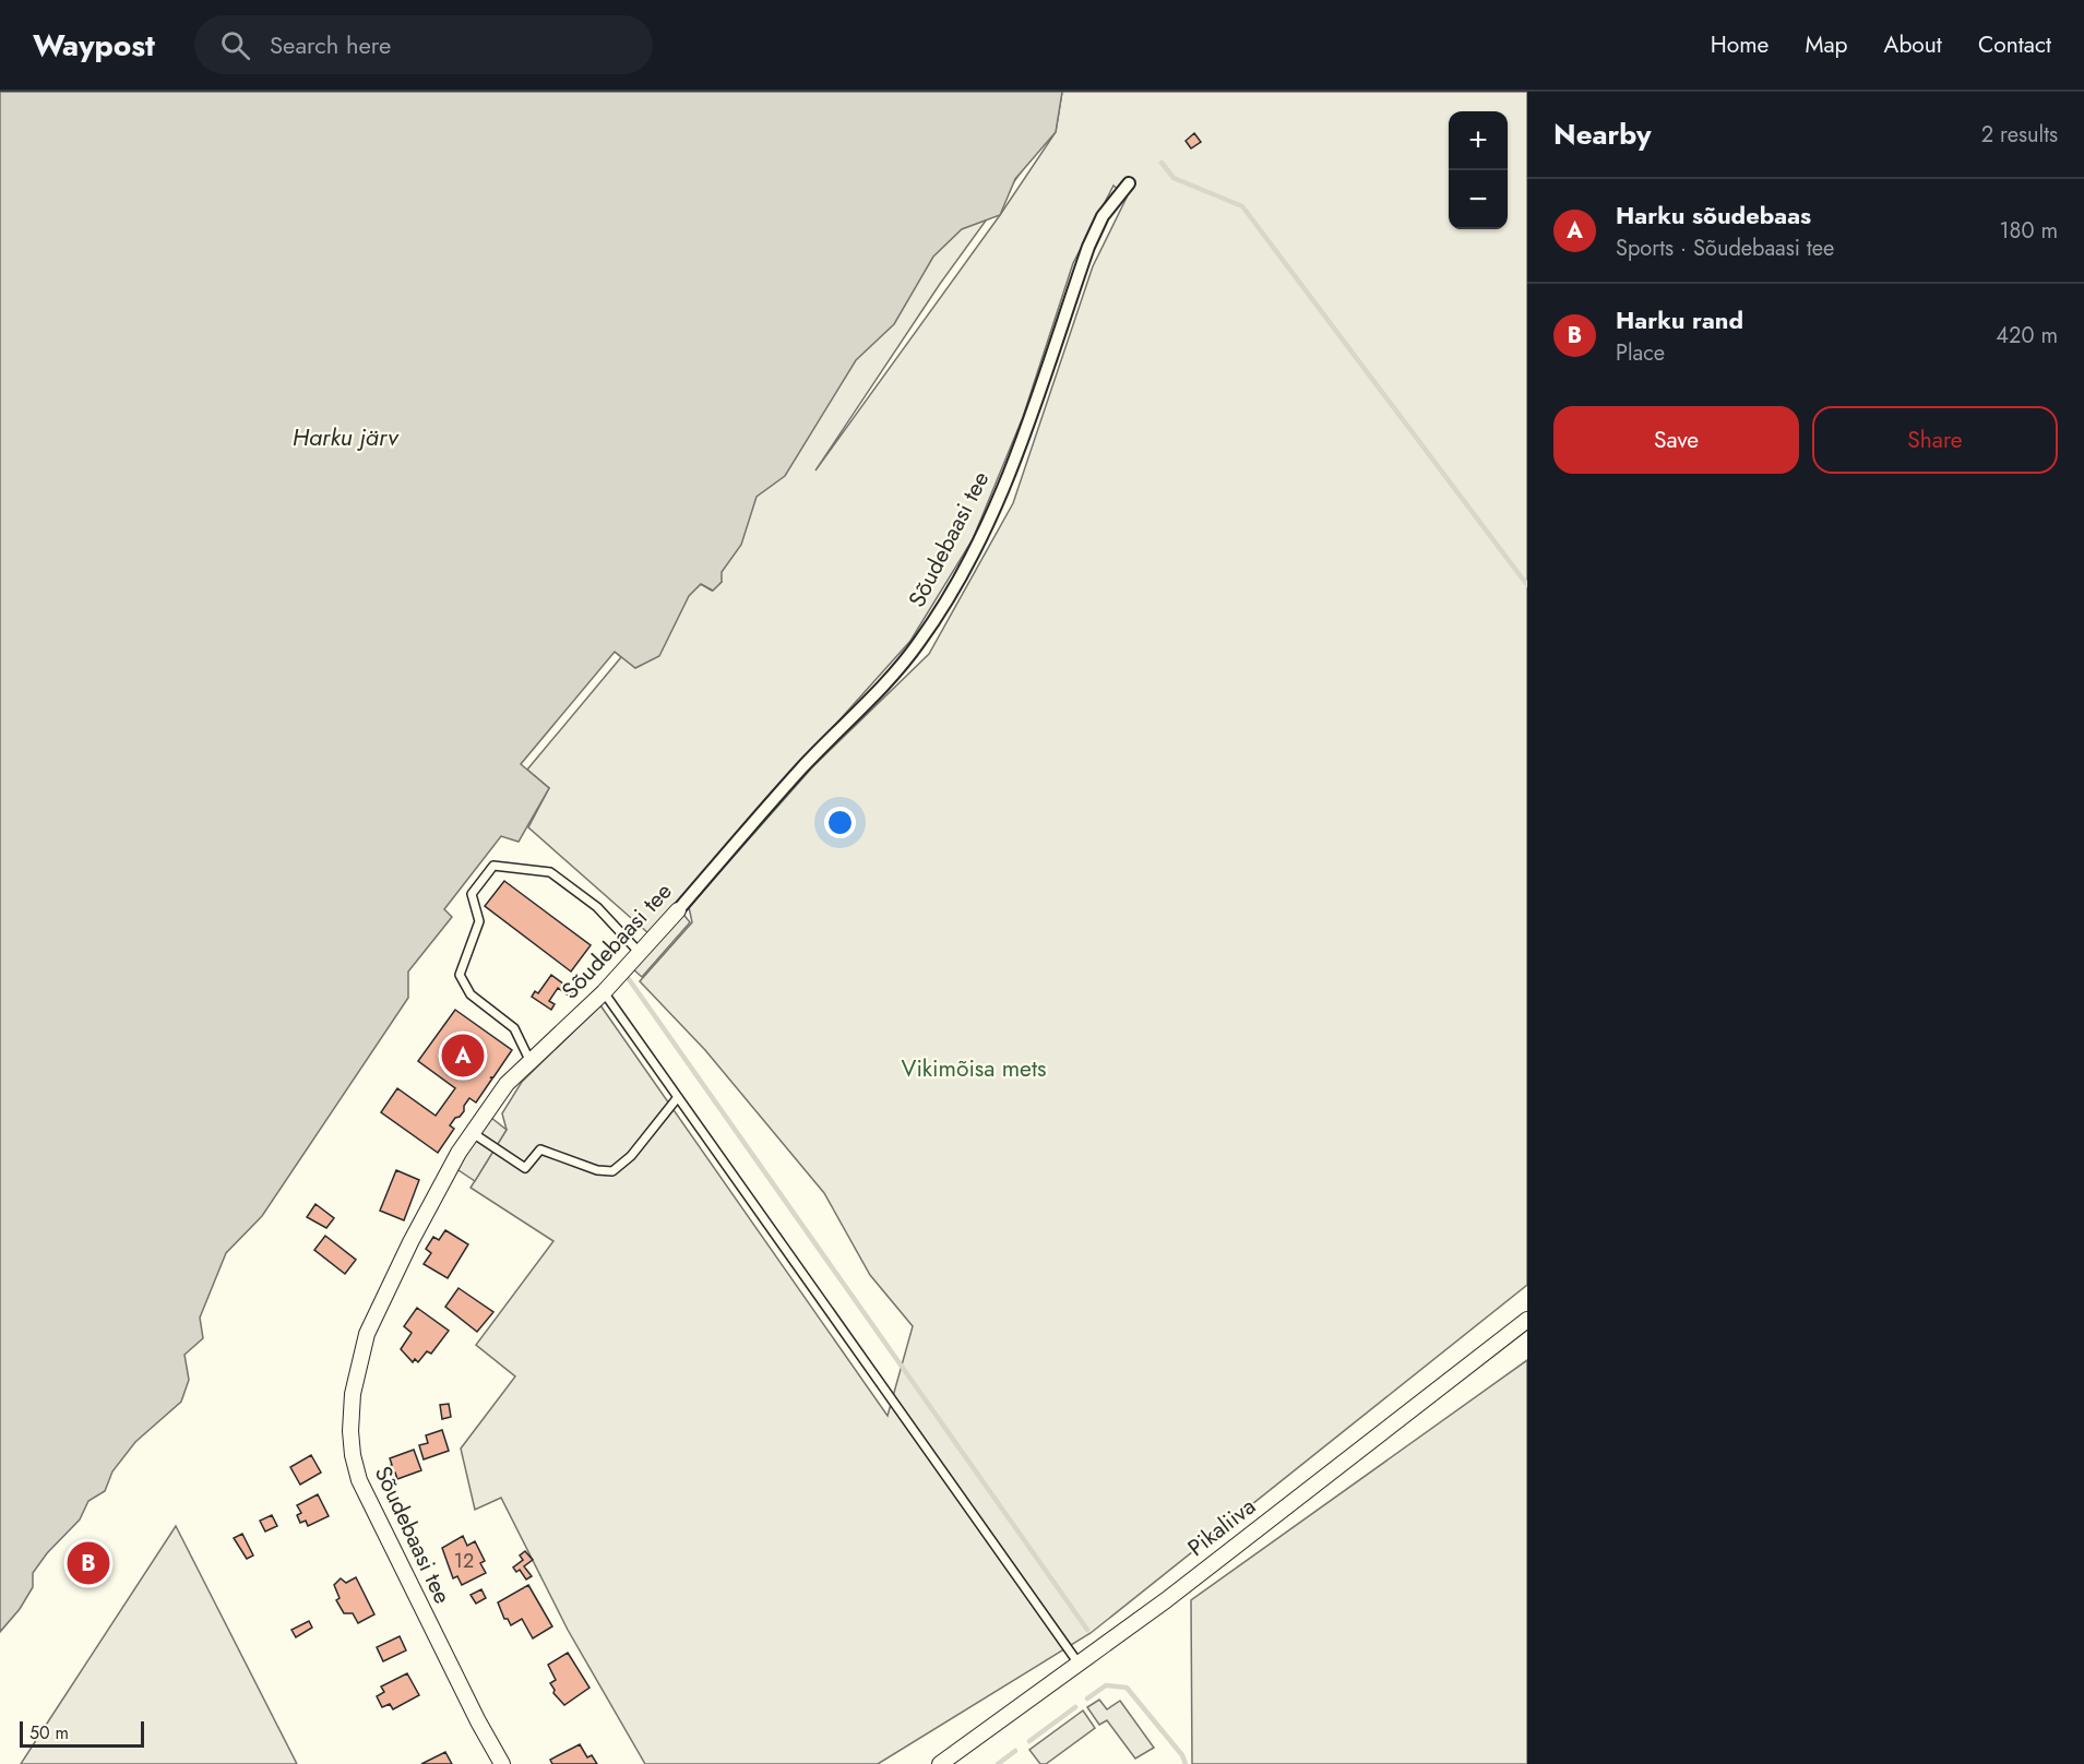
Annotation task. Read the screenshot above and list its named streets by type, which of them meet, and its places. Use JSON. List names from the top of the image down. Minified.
{"streets":{"street":["Sõudebaasi tee","Pikaliiva"]},"water":["Harku järv"],"parks":["Vikimõisa mets"],"house_numbers":["12"],"scale_bar":"50 m","page":{"header":"Waypost","search":"Search here","nav":["Home","Map","About","Contact"],"heading":["Nearby","2 results"],"map_buttons":["+","−"],"list":[{"mark":"A","name":"Harku sõudebaas","note":"Sports · Sõudebaasi tee","value":"180 m"},{"mark":"B","name":"Harku rand","note":"Place","value":"420 m"}],"buttons":["Save","Share"],"pins":["A","B"],"scale":"50 m"}}
